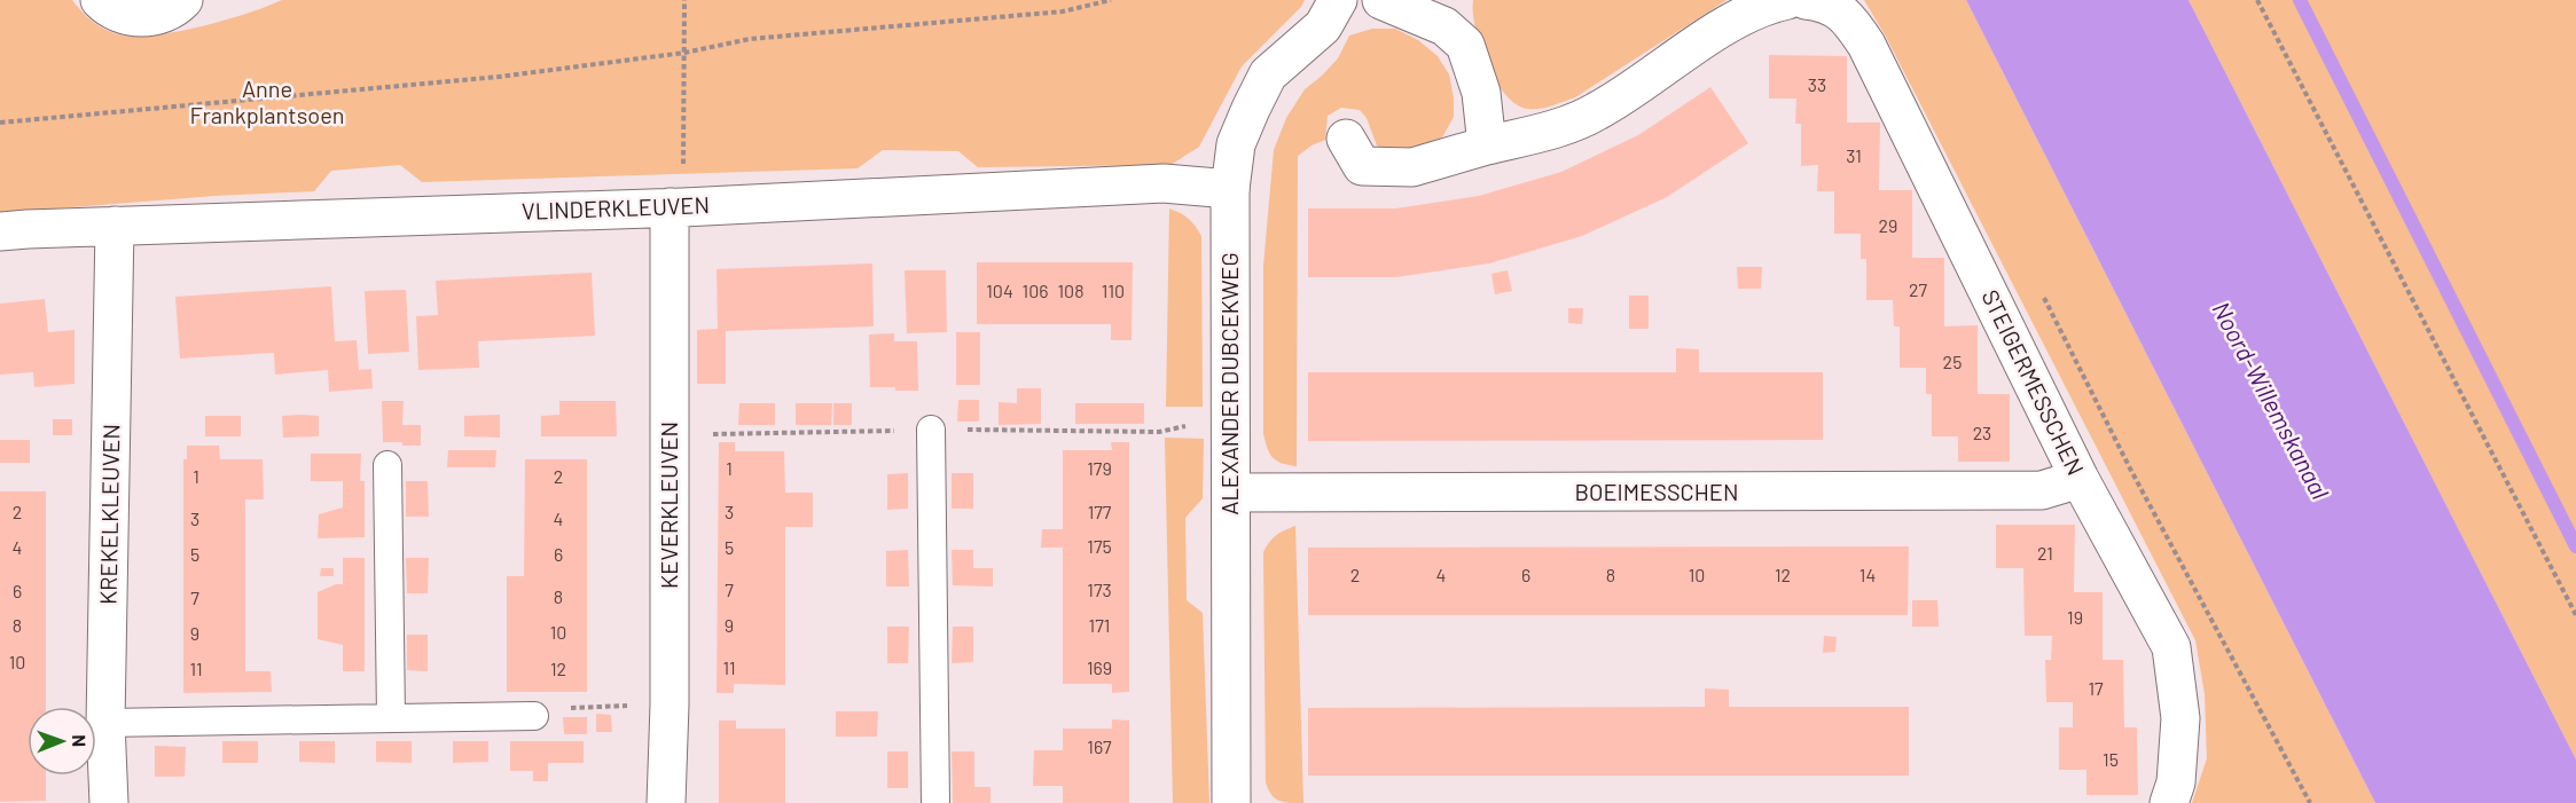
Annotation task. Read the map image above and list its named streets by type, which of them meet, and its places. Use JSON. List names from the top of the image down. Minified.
{"streets":{"street":["VLINDERKLEUVEN","STEIGERMESSCHEN","ALEXANDER DUBCEKWEG","BOEIMESSCHEN","KEVERKLEUVEN","KREKELKLEUVEN"]},"crossings":[["VLINDERKLEUVEN","ALEXANDER DUBCEKWEG"],["VLINDERKLEUVEN","KEVERKLEUVEN"],["VLINDERKLEUVEN","KREKELKLEUVEN"],["STEIGERMESSCHEN","BOEIMESSCHEN"],["ALEXANDER DUBCEKWEG","BOEIMESSCHEN"]],"water":["Noord-Willemskanaal"],"parks":["Anne Frankplantsoen"],"house_numbers":["33","31","29","27","104","106","108","110","25","23","1","179","1","2","2","3","177","3","4","175","4","5","21","5","6","2","4","6","8","10","12","14","7","173","6","8","7","19","8","9","171","10","9","10","11","169","11","12","17","167","15"],"north":"right"}
